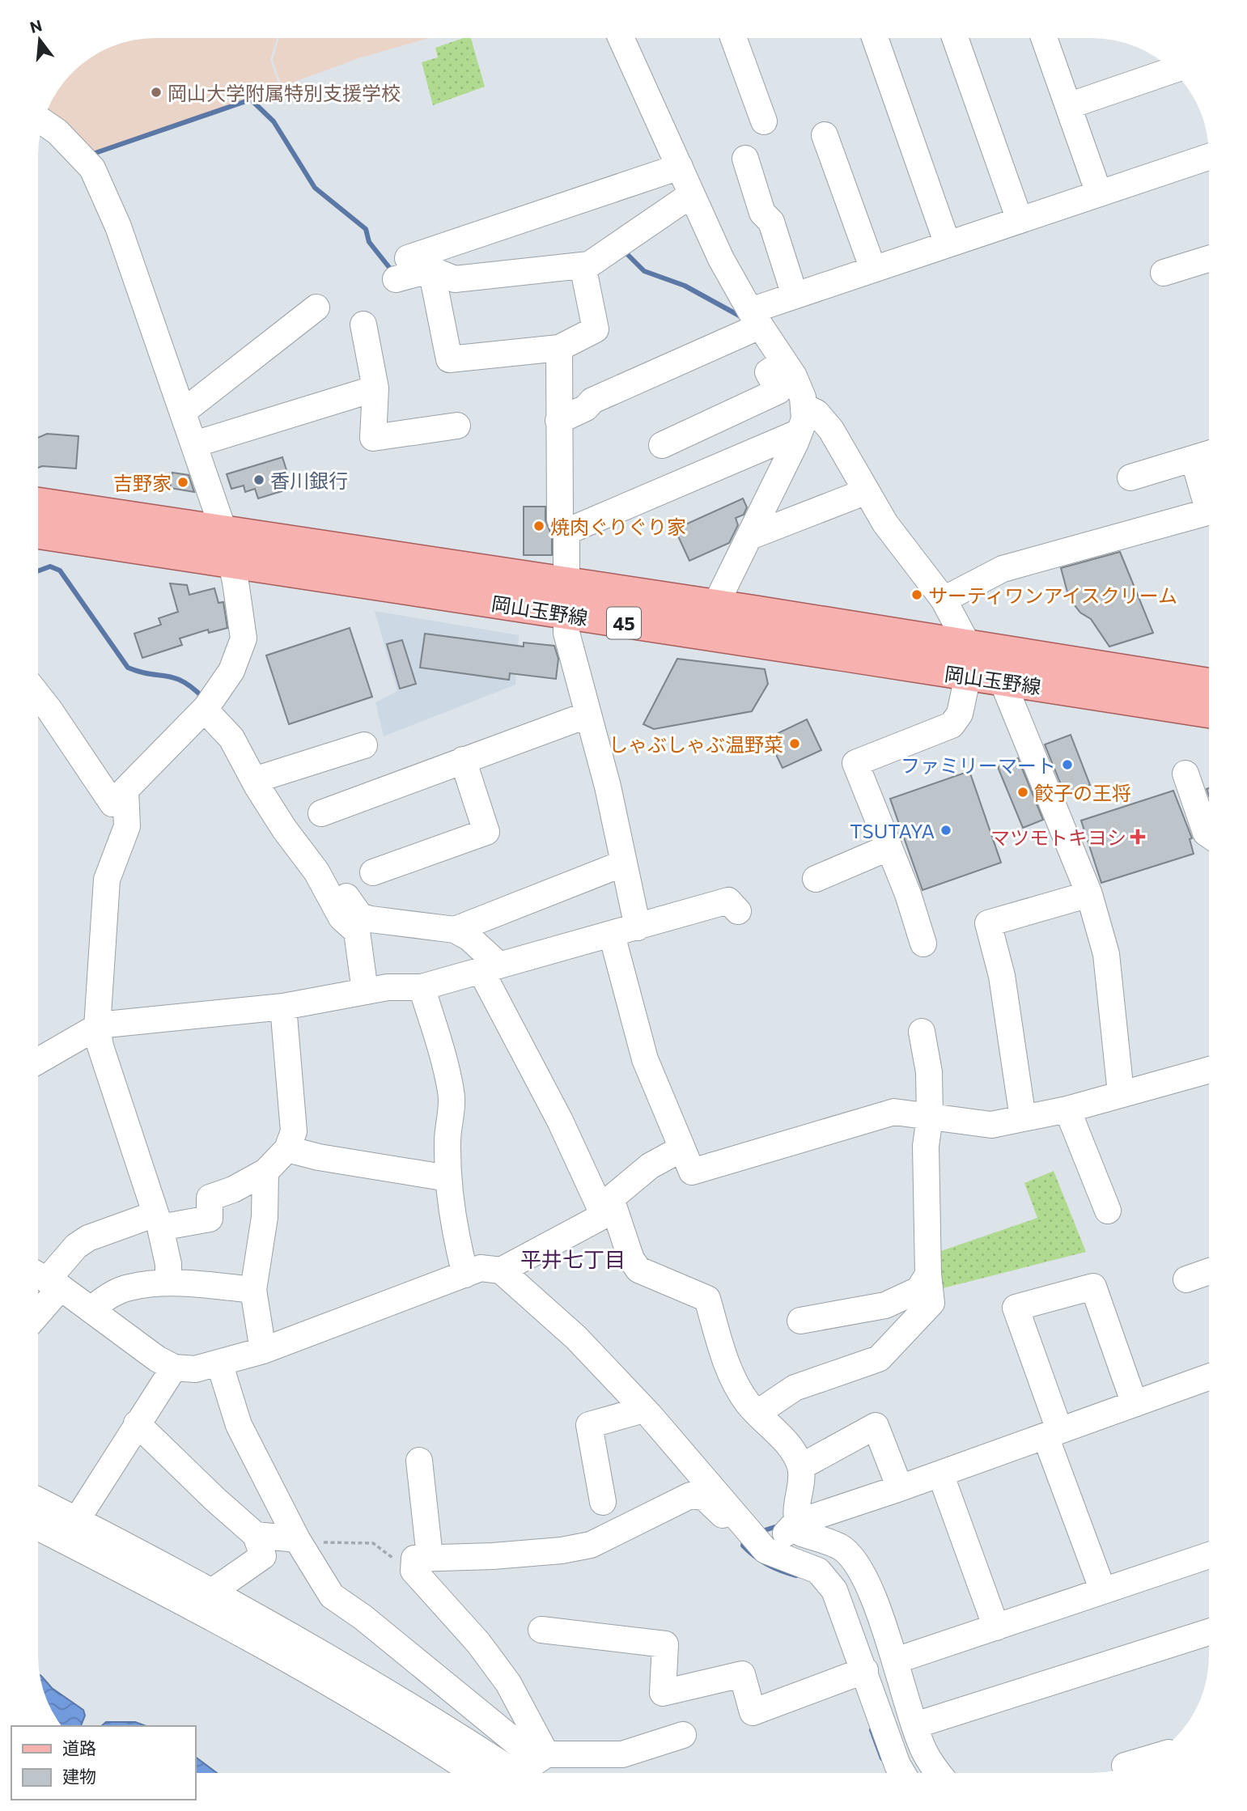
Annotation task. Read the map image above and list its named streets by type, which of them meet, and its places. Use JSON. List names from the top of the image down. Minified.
{"streets":{"main road":["岡山玉野線","45"]},"districts":["平井七丁目"],"places":{"other":["岡山大学附属特別支援学校","香川銀行","吉野家","焼肉ぐりぐり家","サーティワンアイスクリーム","しゃぶしゃぶ温野菜","ファミリーマート","餃子の王将","TSUTAYA"],"health":["マツモトキヨシ"]},"legend":["道路","建物"],"north":"top"}
